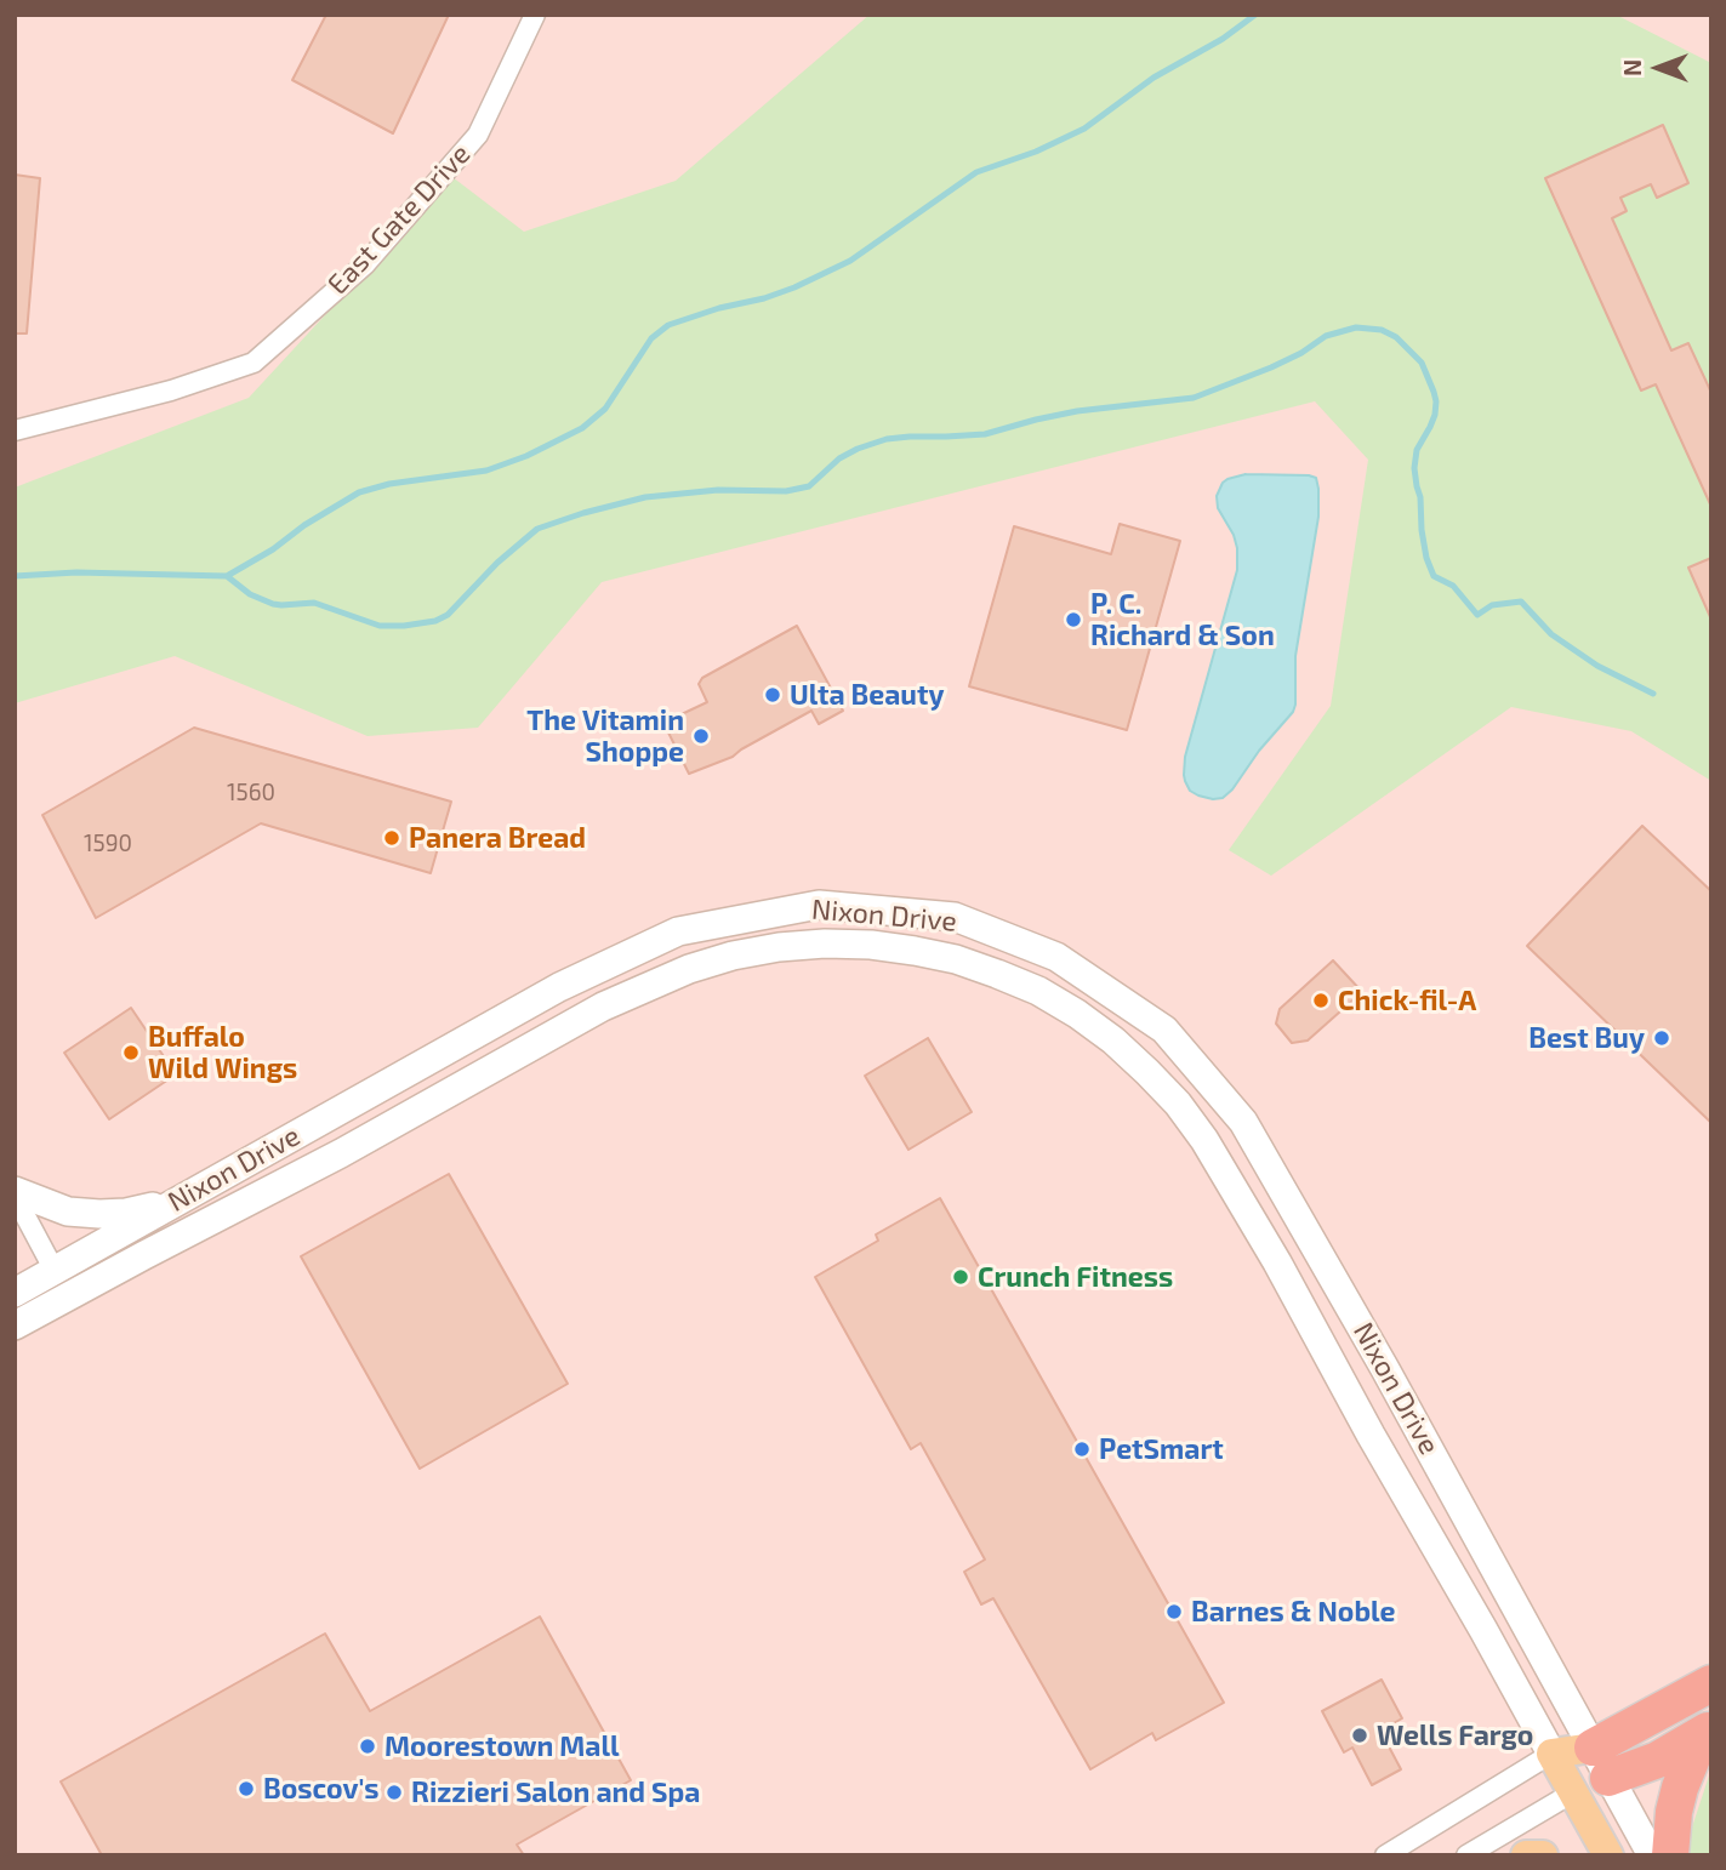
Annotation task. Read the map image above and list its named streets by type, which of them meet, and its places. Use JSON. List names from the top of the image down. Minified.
{"streets":{"main road":["Nixon Drive"],"street":["East Gate Drive"]},"places":["P. C. Richard & Son","Ulta Beauty","The Vitamin Shoppe","Panera Bread","Chick-fil-A","Best Buy","Buffalo Wild Wings","Crunch Fitness","PetSmart","Barnes & Noble","Wells Fargo","Moorestown Mall","Boscov's","Rizzieri Salon and Spa"],"house_numbers":["1560","1590"],"north":"left"}
